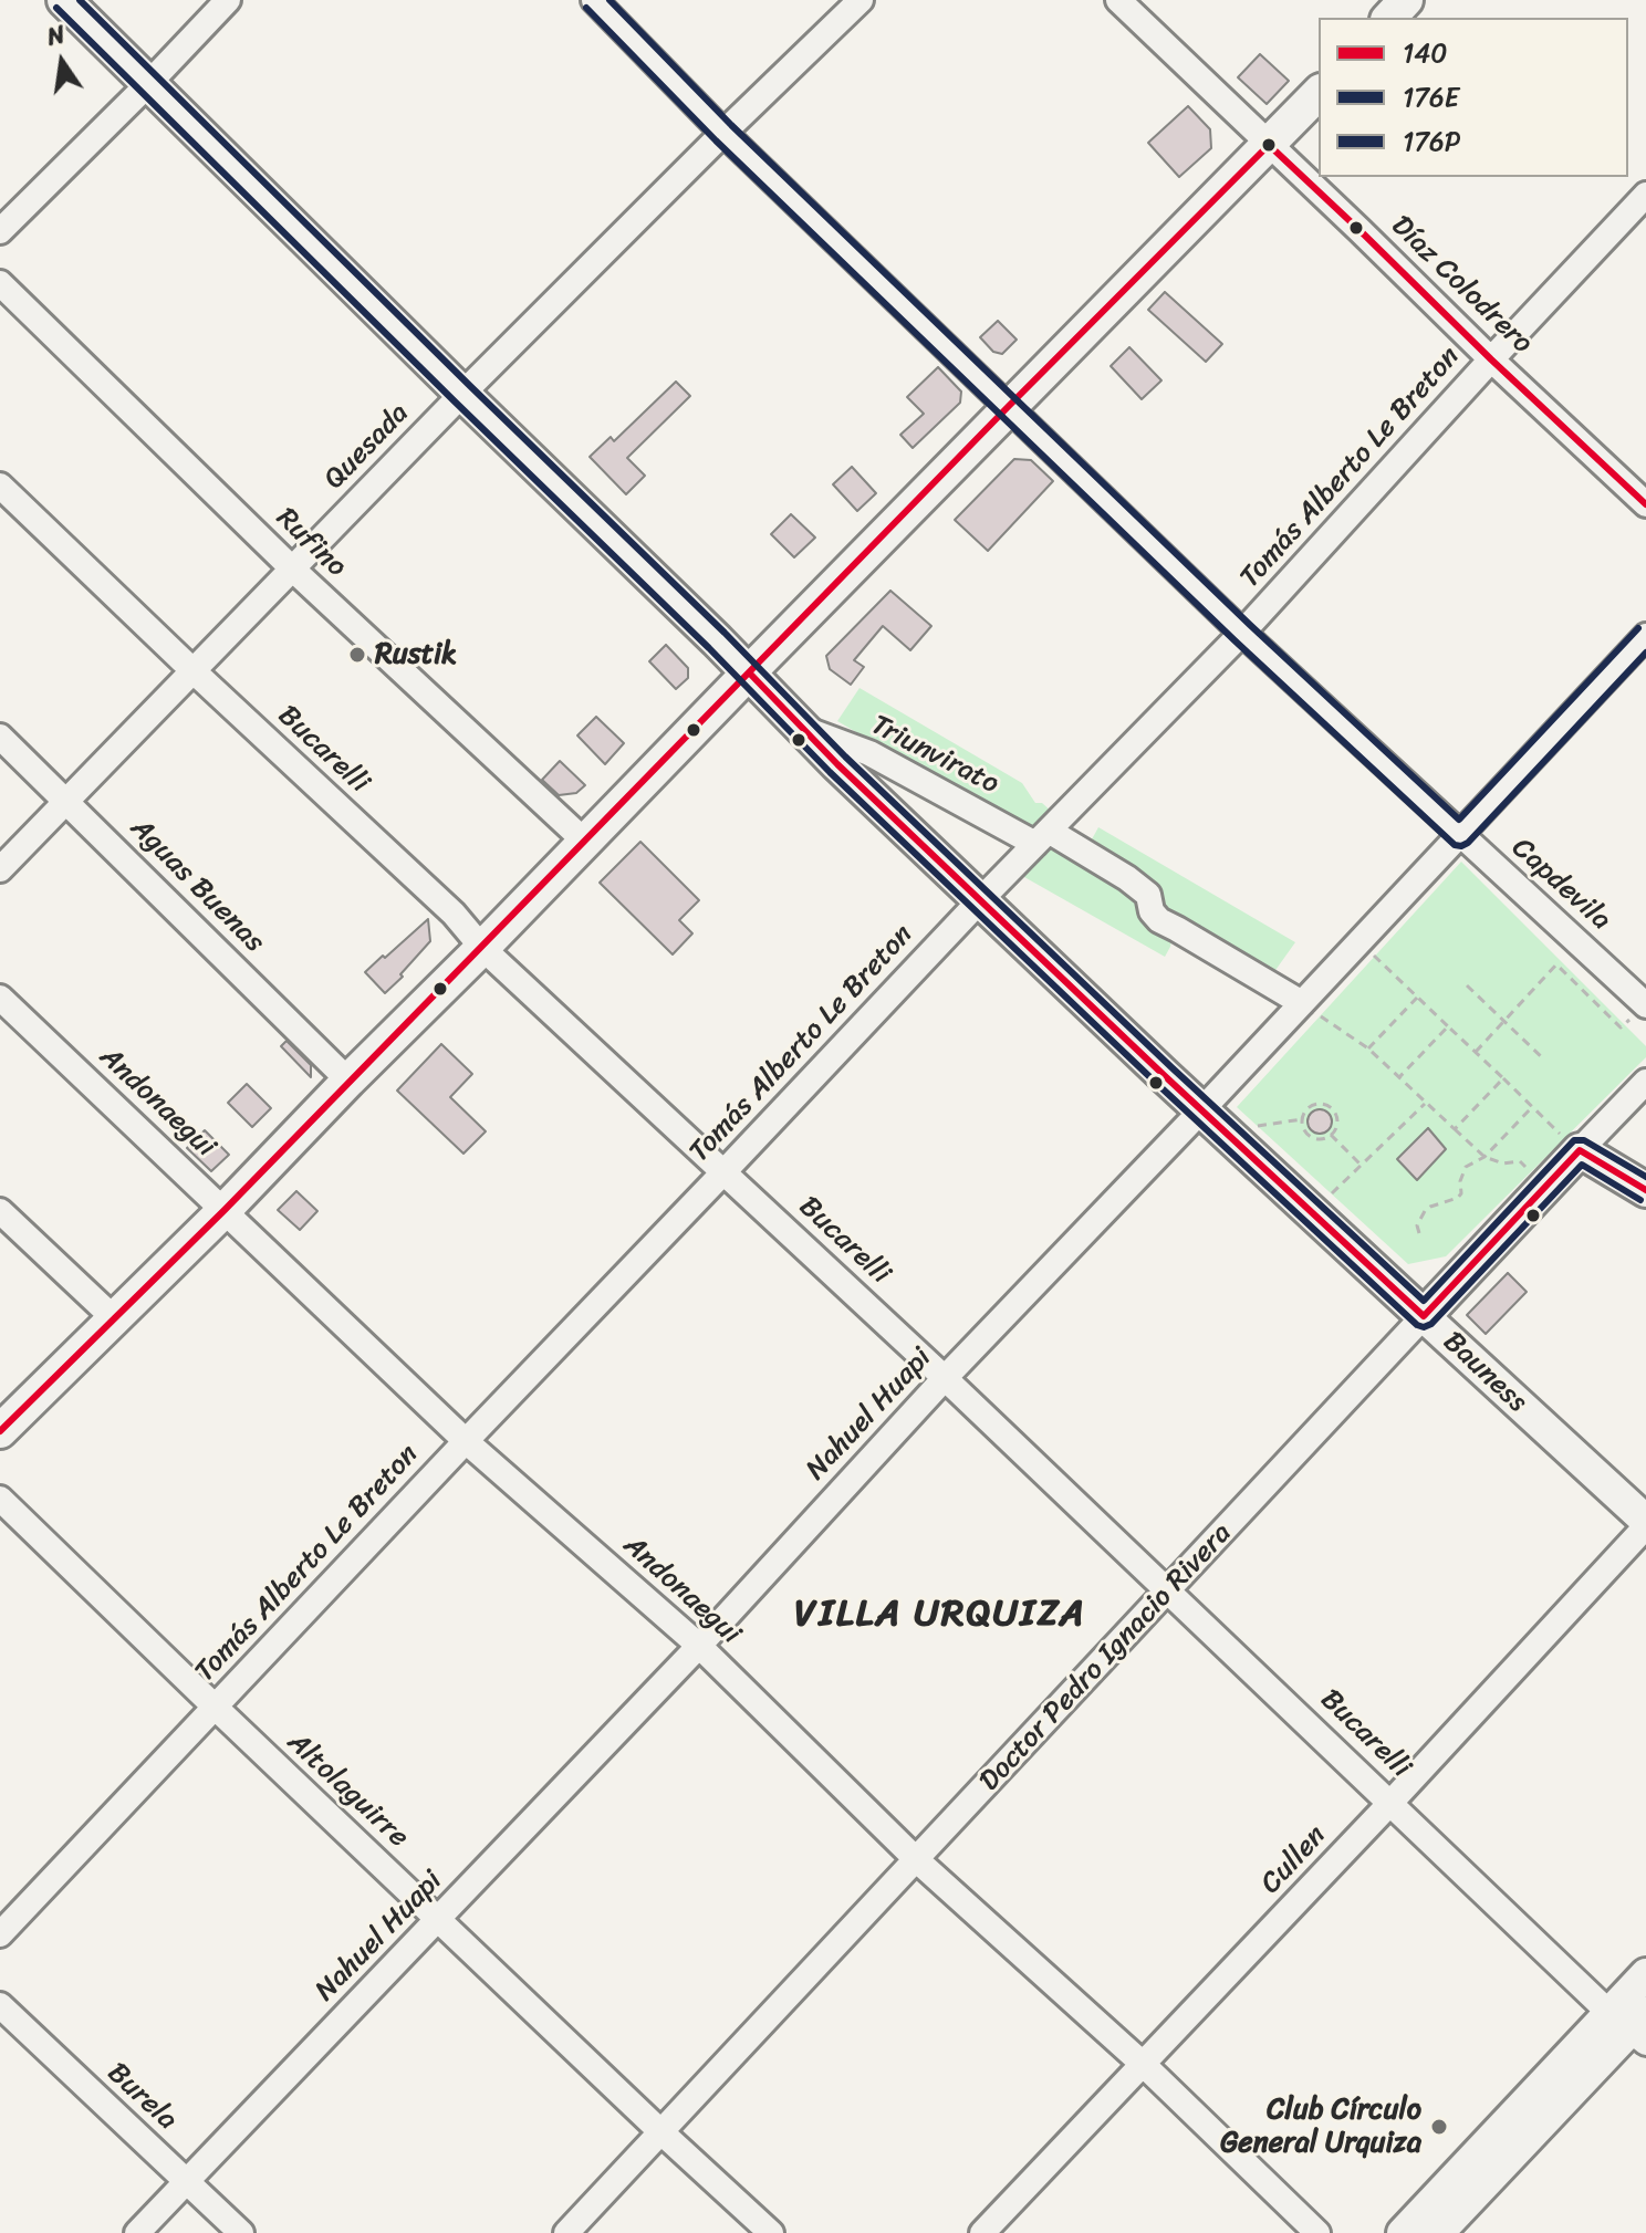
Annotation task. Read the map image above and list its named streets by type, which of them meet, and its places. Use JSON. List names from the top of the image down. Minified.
{"streets":{"main road":["Bauness","Doctor Pedro Ignacio Rivera"],"street":["Díaz Colodrero","Quesada","Tomás Alberto Le Breton","Rufino","Bucarelli","Triunvirato","Capdevila","Aguas Buenas","Andonaegui","Nahuel Huapi","Altolaguirre","Cullen","Burela"]},"crossings":[["Díaz Colodrero","Tomás Alberto Le Breton"],["Quesada","Rufino"],["Quesada","Bucarelli"],["Quesada","Capdevila"],["Quesada","Aguas Buenas"],["Quesada","Bauness"],["Tomás Alberto Le Breton","Bucarelli"],["Tomás Alberto Le Breton","Triunvirato"],["Tomás Alberto Le Breton","Capdevila"],["Tomás Alberto Le Breton","Andonaegui"],["Tomás Alberto Le Breton","Bauness"],["Tomás Alberto Le Breton","Altolaguirre"],["Bucarelli","Nahuel Huapi"],["Bucarelli","Doctor Pedro Ignacio Rivera"],["Bucarelli","Cullen"],["Triunvirato","Bauness"],["Triunvirato","Nahuel Huapi"],["Capdevila","Nahuel Huapi"],["Andonaegui","Nahuel Huapi"],["Andonaegui","Doctor Pedro Ignacio Rivera"],["Andonaegui","Cullen"],["Bauness","Nahuel Huapi"],["Bauness","Doctor Pedro Ignacio Rivera"],["Bauness","Cullen"],["Nahuel Huapi","Altolaguirre"],["Nahuel Huapi","Burela"],["Doctor Pedro Ignacio Rivera","Altolaguirre"]],"districts":["VILLA URQUIZA"],"places":["Rustik","Club Círculo General Urquiza"],"lines":["transit line 176P","transit line 176E","transit line 140"],"legend":["140","176E","176P"],"north":"top"}
